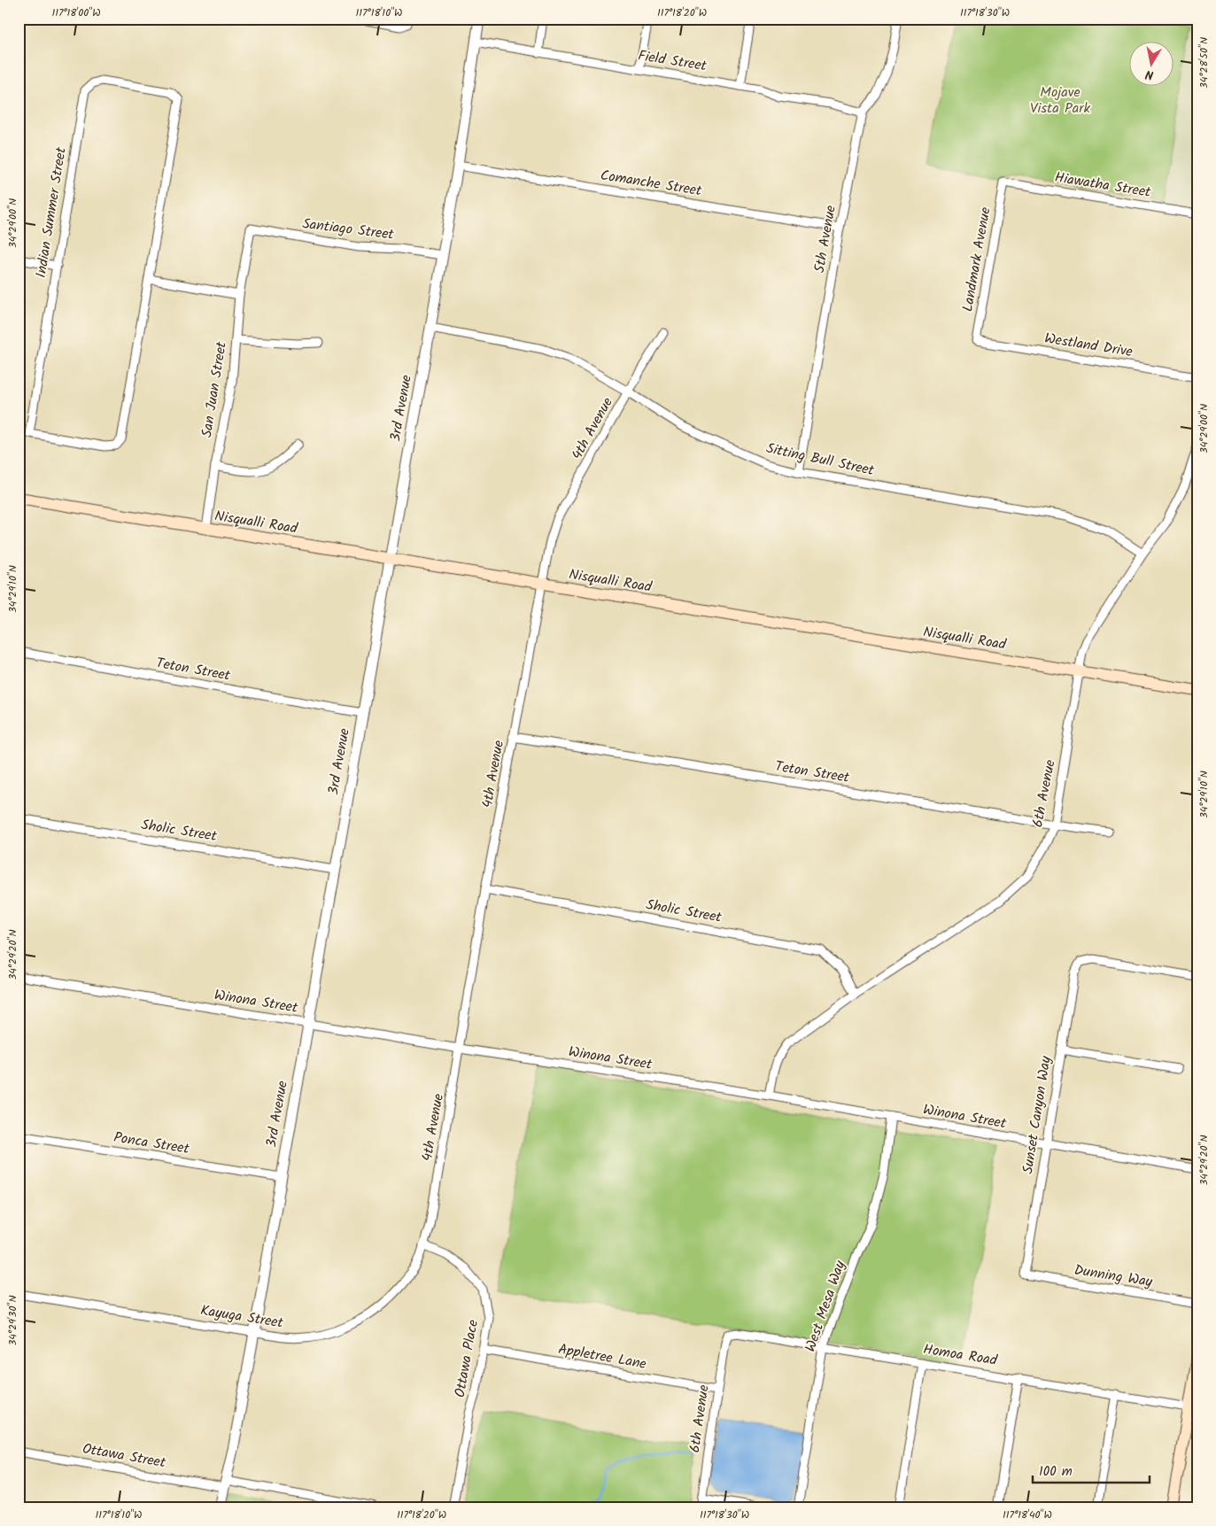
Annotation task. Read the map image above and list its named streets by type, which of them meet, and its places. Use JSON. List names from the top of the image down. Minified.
{"streets":{"main road":["Nisqualli Road"],"street":["Field Street","Comanche Street","Hiawatha Street","Indian Summer Street","Santiago Street","5th Avenue","Landmark Avenue","Westland Drive","San Juan Street","3rd Avenue","4th Avenue","Sitting Bull Street","Teton Street","6th Avenue","Sholic Street","Winona Street","Sunset Canyon Way","Ponca Street","Dunning Way","West Mesa Way","Kayuga Street","Homoa Road","Appletree Lane","Ottawa Place","Ottawa Street"]},"crossings":[["Field Street","5th Avenue"],["Field Street","3rd Avenue"],["Comanche Street","5th Avenue"],["Comanche Street","3rd Avenue"],["Hiawatha Street","Landmark Avenue"],["Santiago Street","San Juan Street"],["Santiago Street","3rd Avenue"],["5th Avenue","Sitting Bull Street"],["Landmark Avenue","Westland Drive"],["San Juan Street","Nisqualli Road"],["3rd Avenue","Sitting Bull Street"],["3rd Avenue","Nisqualli Road"],["3rd Avenue","Teton Street"],["3rd Avenue","Sholic Street"],["3rd Avenue","Winona Street"],["3rd Avenue","Ponca Street"],["3rd Avenue","Kayuga Street"],["3rd Avenue","Ottawa Street"],["4th Avenue","Sitting Bull Street"],["4th Avenue","Nisqualli Road"],["4th Avenue","Teton Street"],["4th Avenue","Sholic Street"],["4th Avenue","Winona Street"],["4th Avenue","Kayuga Street"],["4th Avenue","Ottawa Place"],["Sitting Bull Street","6th Avenue"],["Nisqualli Road","6th Avenue"],["Teton Street","6th Avenue"],["6th Avenue","Sholic Street"],["6th Avenue","Winona Street"],["6th Avenue","Homoa Road"],["6th Avenue","Appletree Lane"],["Winona Street","Sunset Canyon Way"],["Winona Street","West Mesa Way"],["Sunset Canyon Way","Dunning Way"],["West Mesa Way","Homoa Road"],["Kayuga Street","Ottawa Place"],["Appletree Lane","Ottawa Place"]],"parks":["Mojave Vista Park"],"scale_bar":"100 m","north":"bottom","coordinates":["117°18'00\"W","117°18'10\"W","117°18'20\"W","117°18'30\"W","34°28'50\"N","34°29'00\"N","34°29'10\"N","34°29'20\"N","34°29'30\"N","117°18'40\"W"]}
